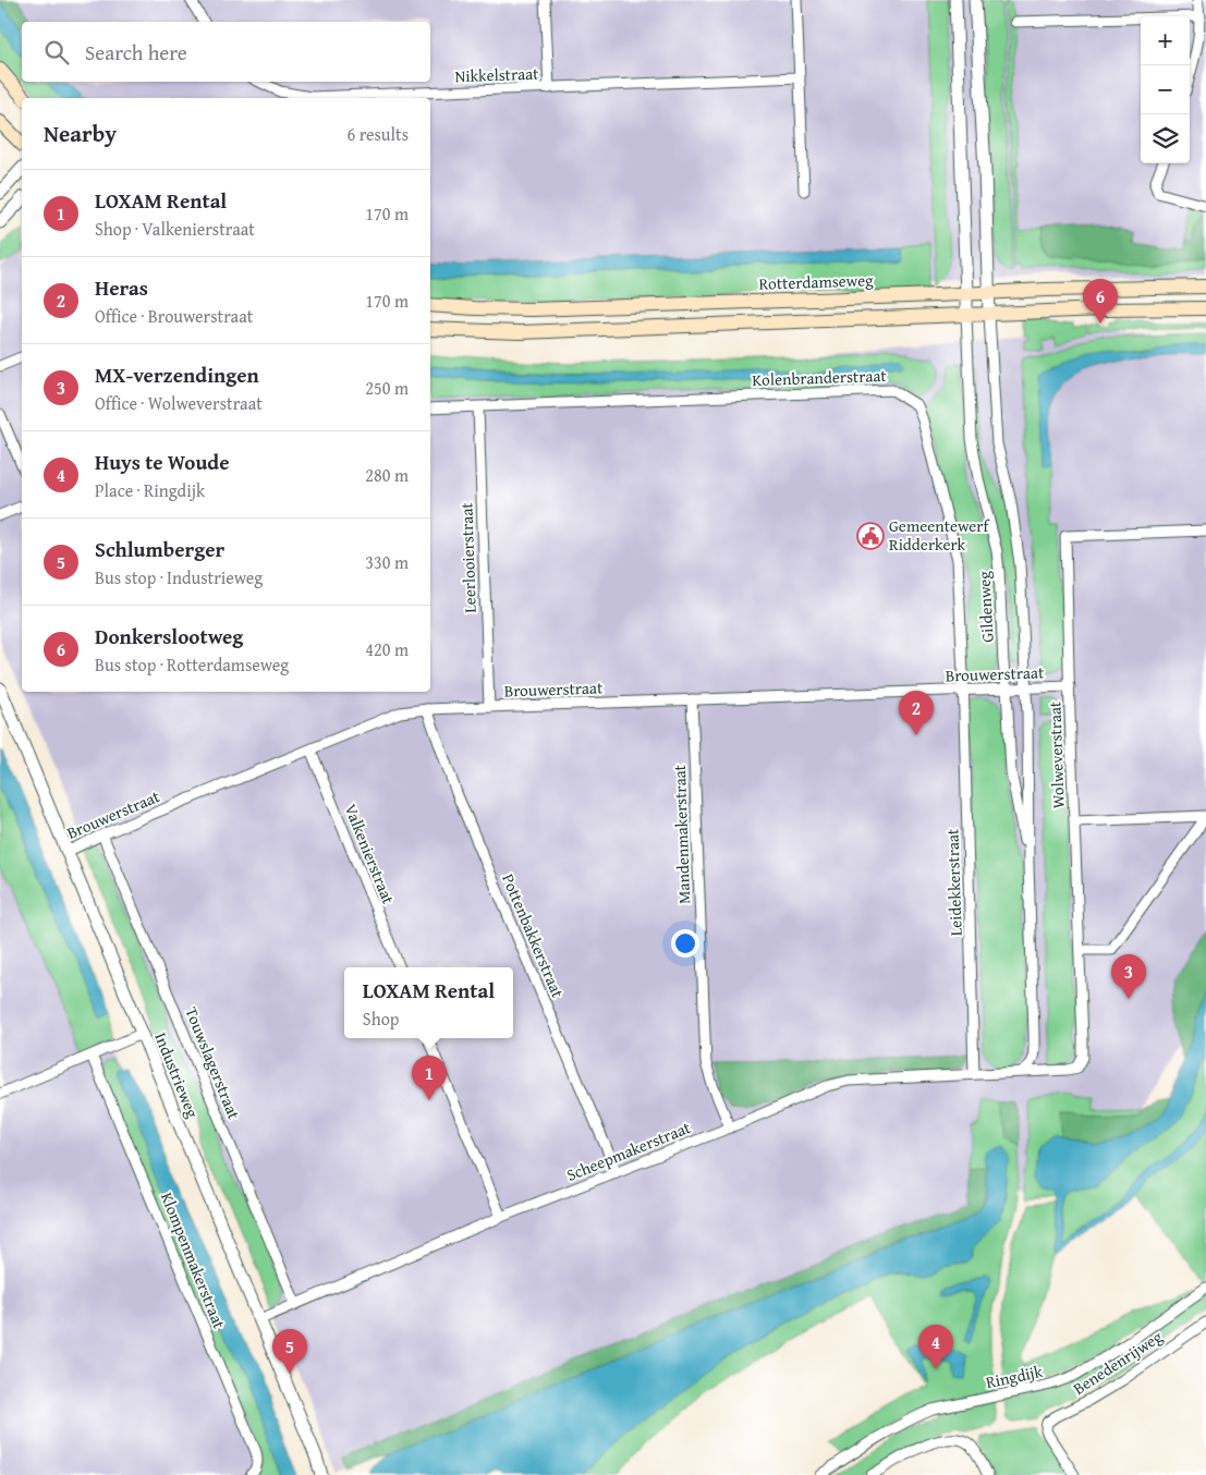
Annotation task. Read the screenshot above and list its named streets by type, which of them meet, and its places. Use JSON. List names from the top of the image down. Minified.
{"streets":{"main road":["Rotterdamseweg"],"street":["Nikkelstraat","Kolenbranderstraat","Leerlooierstraat","Gildenweg","Brouwerstraat","Wolweverstraat","Mandenmakerstraat","Valkenierstraat","Leidekkerstraat","Pottenbakkerstraat","Touwslagerstraat","Industrieweg","Scheepmakerstraat","Klompenmakerstraat","Benedenrijweg","Ringdijk"]},"crossings":[["Kolenbranderstraat","Leerlooierstraat"],["Kolenbranderstraat","Brouwerstraat"],["Kolenbranderstraat","Leidekkerstraat"],["Leerlooierstraat","Brouwerstraat"],["Gildenweg","Brouwerstraat"],["Gildenweg","Wolweverstraat"],["Gildenweg","Scheepmakerstraat"],["Brouwerstraat","Wolweverstraat"],["Brouwerstraat","Mandenmakerstraat"],["Brouwerstraat","Valkenierstraat"],["Brouwerstraat","Leidekkerstraat"],["Brouwerstraat","Pottenbakkerstraat"],["Brouwerstraat","Touwslagerstraat"],["Brouwerstraat","Industrieweg"],["Wolweverstraat","Scheepmakerstraat"],["Mandenmakerstraat","Scheepmakerstraat"],["Leidekkerstraat","Scheepmakerstraat"],["Pottenbakkerstraat","Scheepmakerstraat"],["Touwslagerstraat","Scheepmakerstraat"],["Industrieweg","Scheepmakerstraat"]],"places":{"public building":["Gemeentewerf Ridderkerk"]},"page":{"map_buttons":["+","−"],"search":"Search here","heading":["Nearby","6 results"],"list":[{"mark":"1","name":"LOXAM Rental","note":"Shop · Valkenierstraat","value":"170 m"},{"mark":"2","name":"Heras","note":"Office · Brouwerstraat","value":"170 m"},{"mark":"3","name":"MX-verzendingen","note":"Office · Wolweverstraat","value":"250 m"},{"mark":"4","name":"Huys te Woude","note":"Place · Ringdijk","value":"280 m"},{"mark":"5","name":"Schlumberger","note":"Bus stop · Industrieweg","value":"330 m"},{"mark":"6","name":"Donkerslootweg","note":"Bus stop · Rotterdamseweg","value":"420 m"}],"pins":["6","2","3","1","4","5"],"popup":["LOXAM Rental","Shop"]}}
